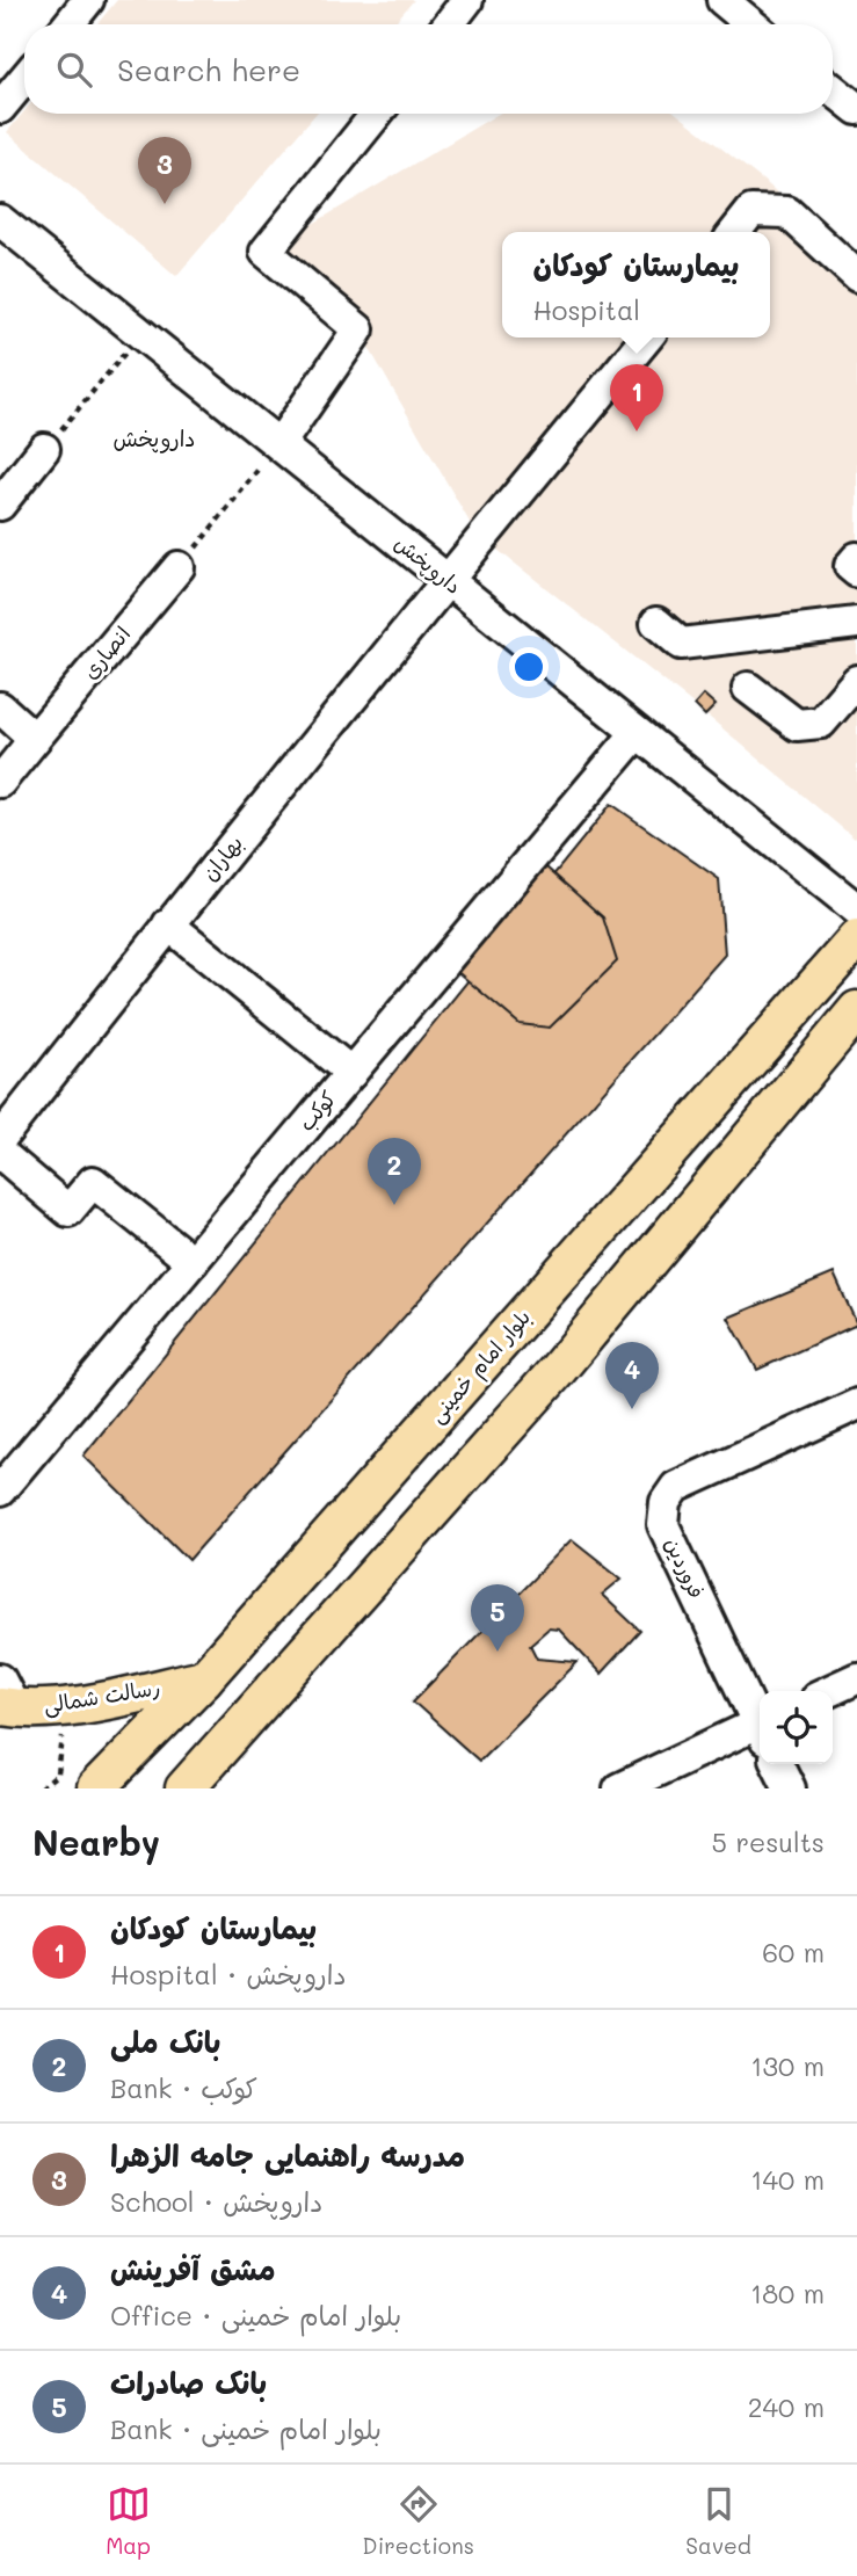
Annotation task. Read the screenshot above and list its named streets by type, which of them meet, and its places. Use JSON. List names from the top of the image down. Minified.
{"streets":{"main road":["بلوار امام خمینی","رسالت شمالی"],"street":["داروپخش","انصاری","بهاران","کوکب","فروردین"]},"crossings":[["داروپخش","بهاران"],["داروپخش","کوکب"],["بلوار امام خمینی","رسالت شمالی"]],"districts":["داروپخش"],"page":{"search":"Search here","pins":["3","1","2","4","5"],"popup":["بیمارستان کودکان","Hospital"],"heading":["Nearby","5 results"],"list":[{"mark":"1","name":"بیمارستان کودکان","note":"Hospital · داروپخش","value":"60 m"},{"mark":"2","name":"بانک ملی","note":"Bank · کوکب","value":"130 m"},{"mark":"3","name":"مدرسه راهنمایی جامه الزهرا","note":"School · داروپخش","value":"140 m"},{"mark":"4","name":"مشق آفرینش","note":"Office · بلوار امام خمینی","value":"180 m"},{"mark":"5","name":"بانک صادرات","note":"Bank · بلوار امام خمینی","value":"240 m"}],"nav":["Map","Directions","Saved"]}}
